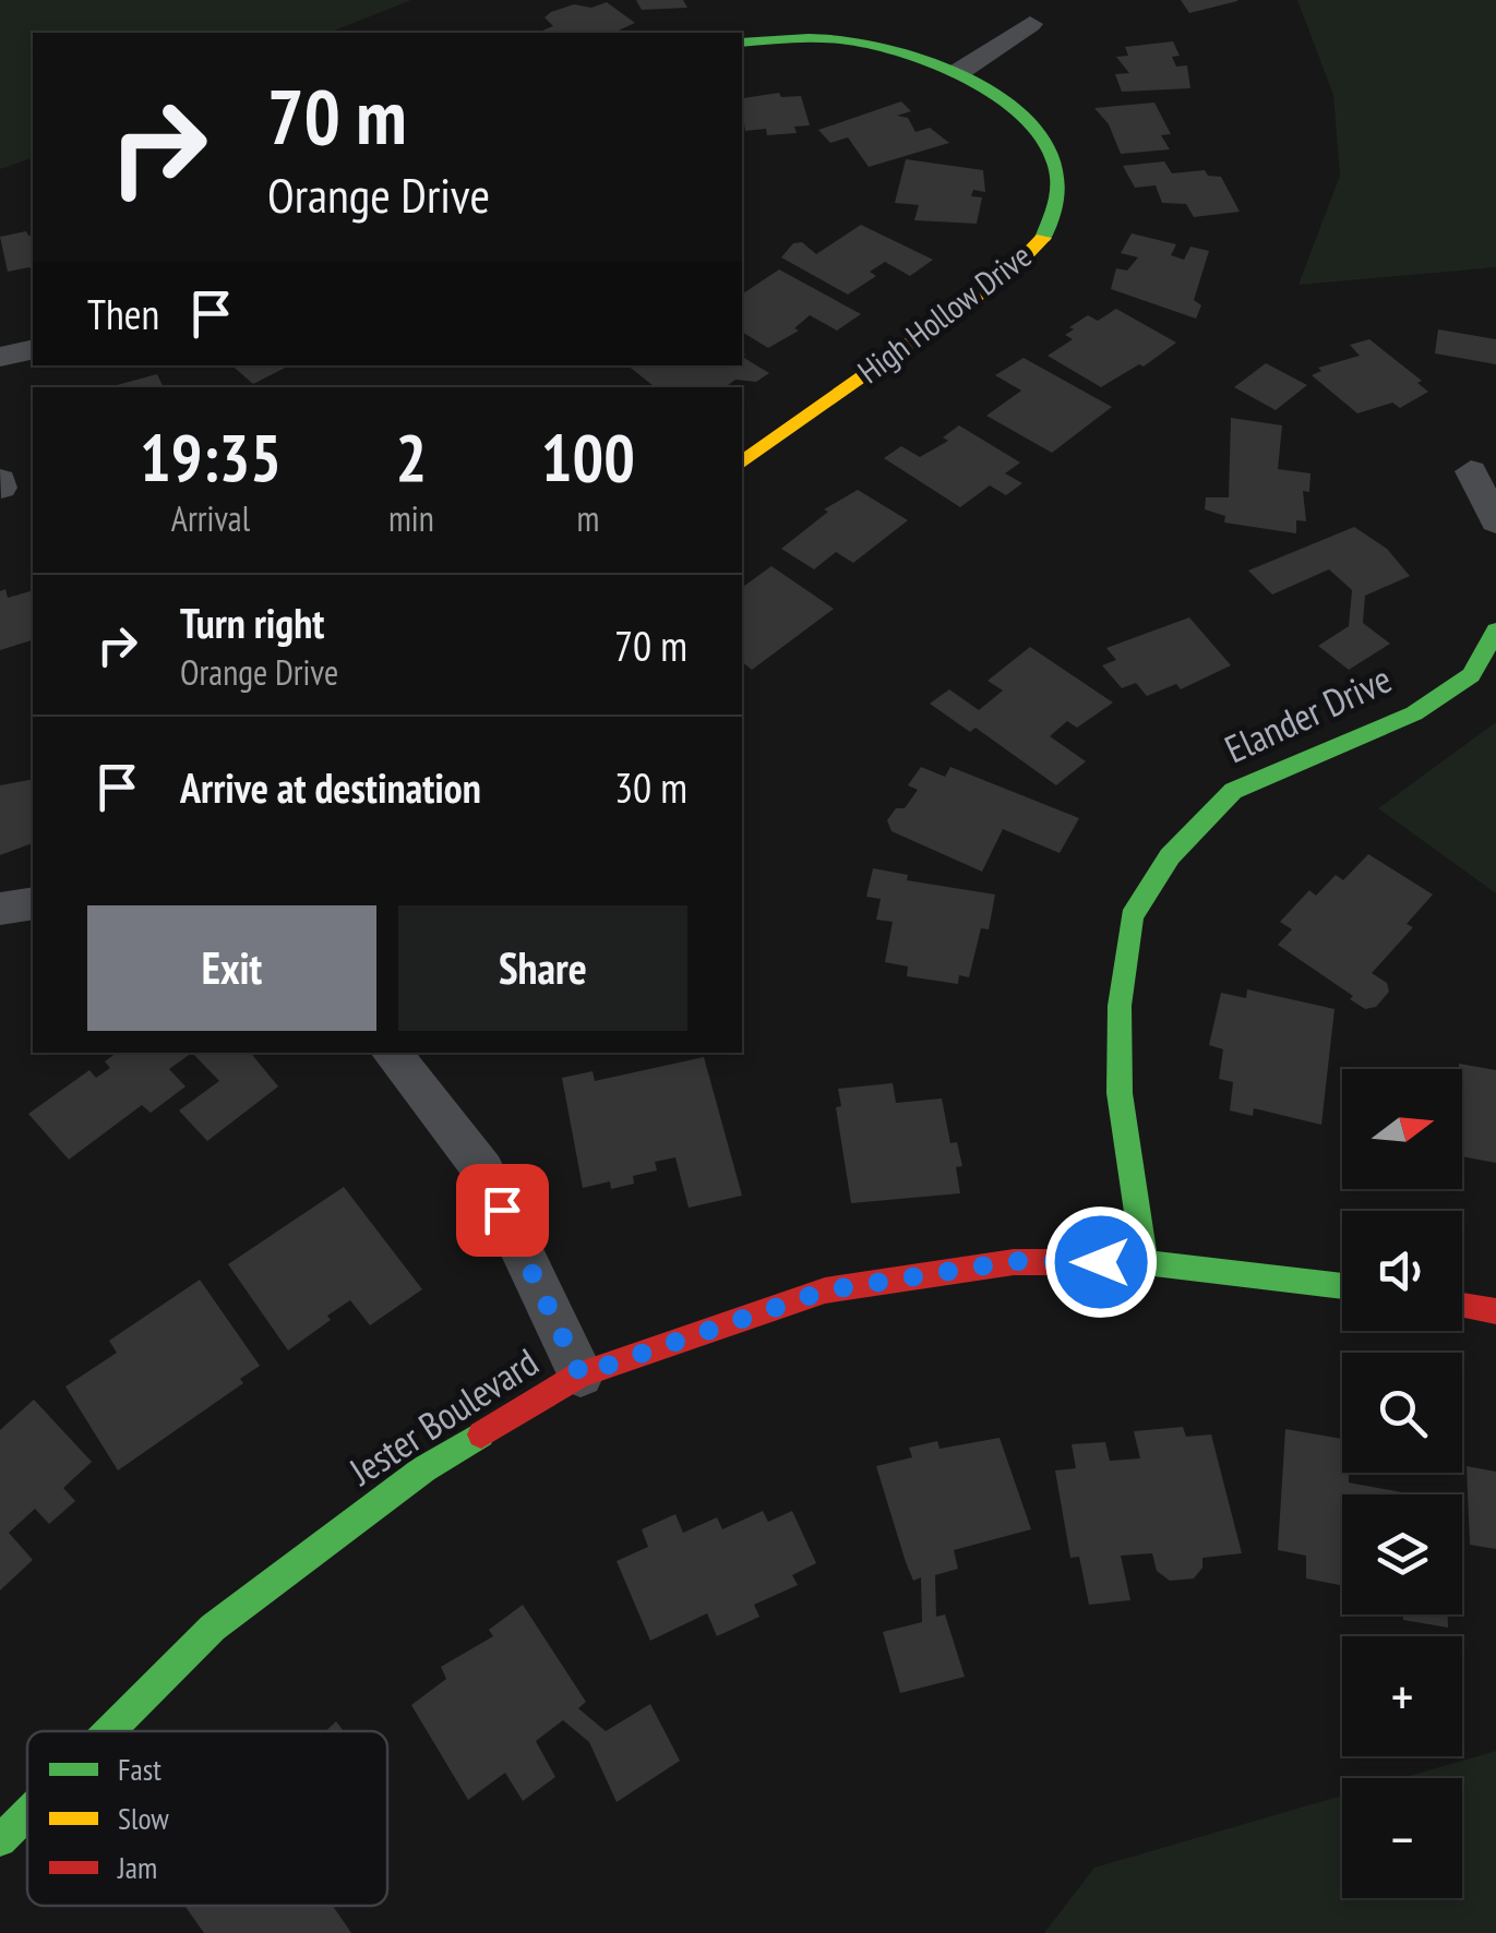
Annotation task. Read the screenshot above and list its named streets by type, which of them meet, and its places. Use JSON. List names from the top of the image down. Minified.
{"streets":{"street":["High Hollow Drive","Elander Drive","Jester Boulevard"]},"crossings":[["Elander Drive","Jester Boulevard"]],"legend":["Fast","Slow","Jam"],"north":"right","page":{"turn":["70 m","Orange Drive"],"then":"Then","eta":["19:35","Arrival","2","min","100","m"],"list":[{"name":"Turn right","note":"Orange Drive","value":"70 m"},{"name":"Arrive at destination","value":"30 m"}],"buttons":["Exit","Share"],"map_buttons":["+","−"]}}
